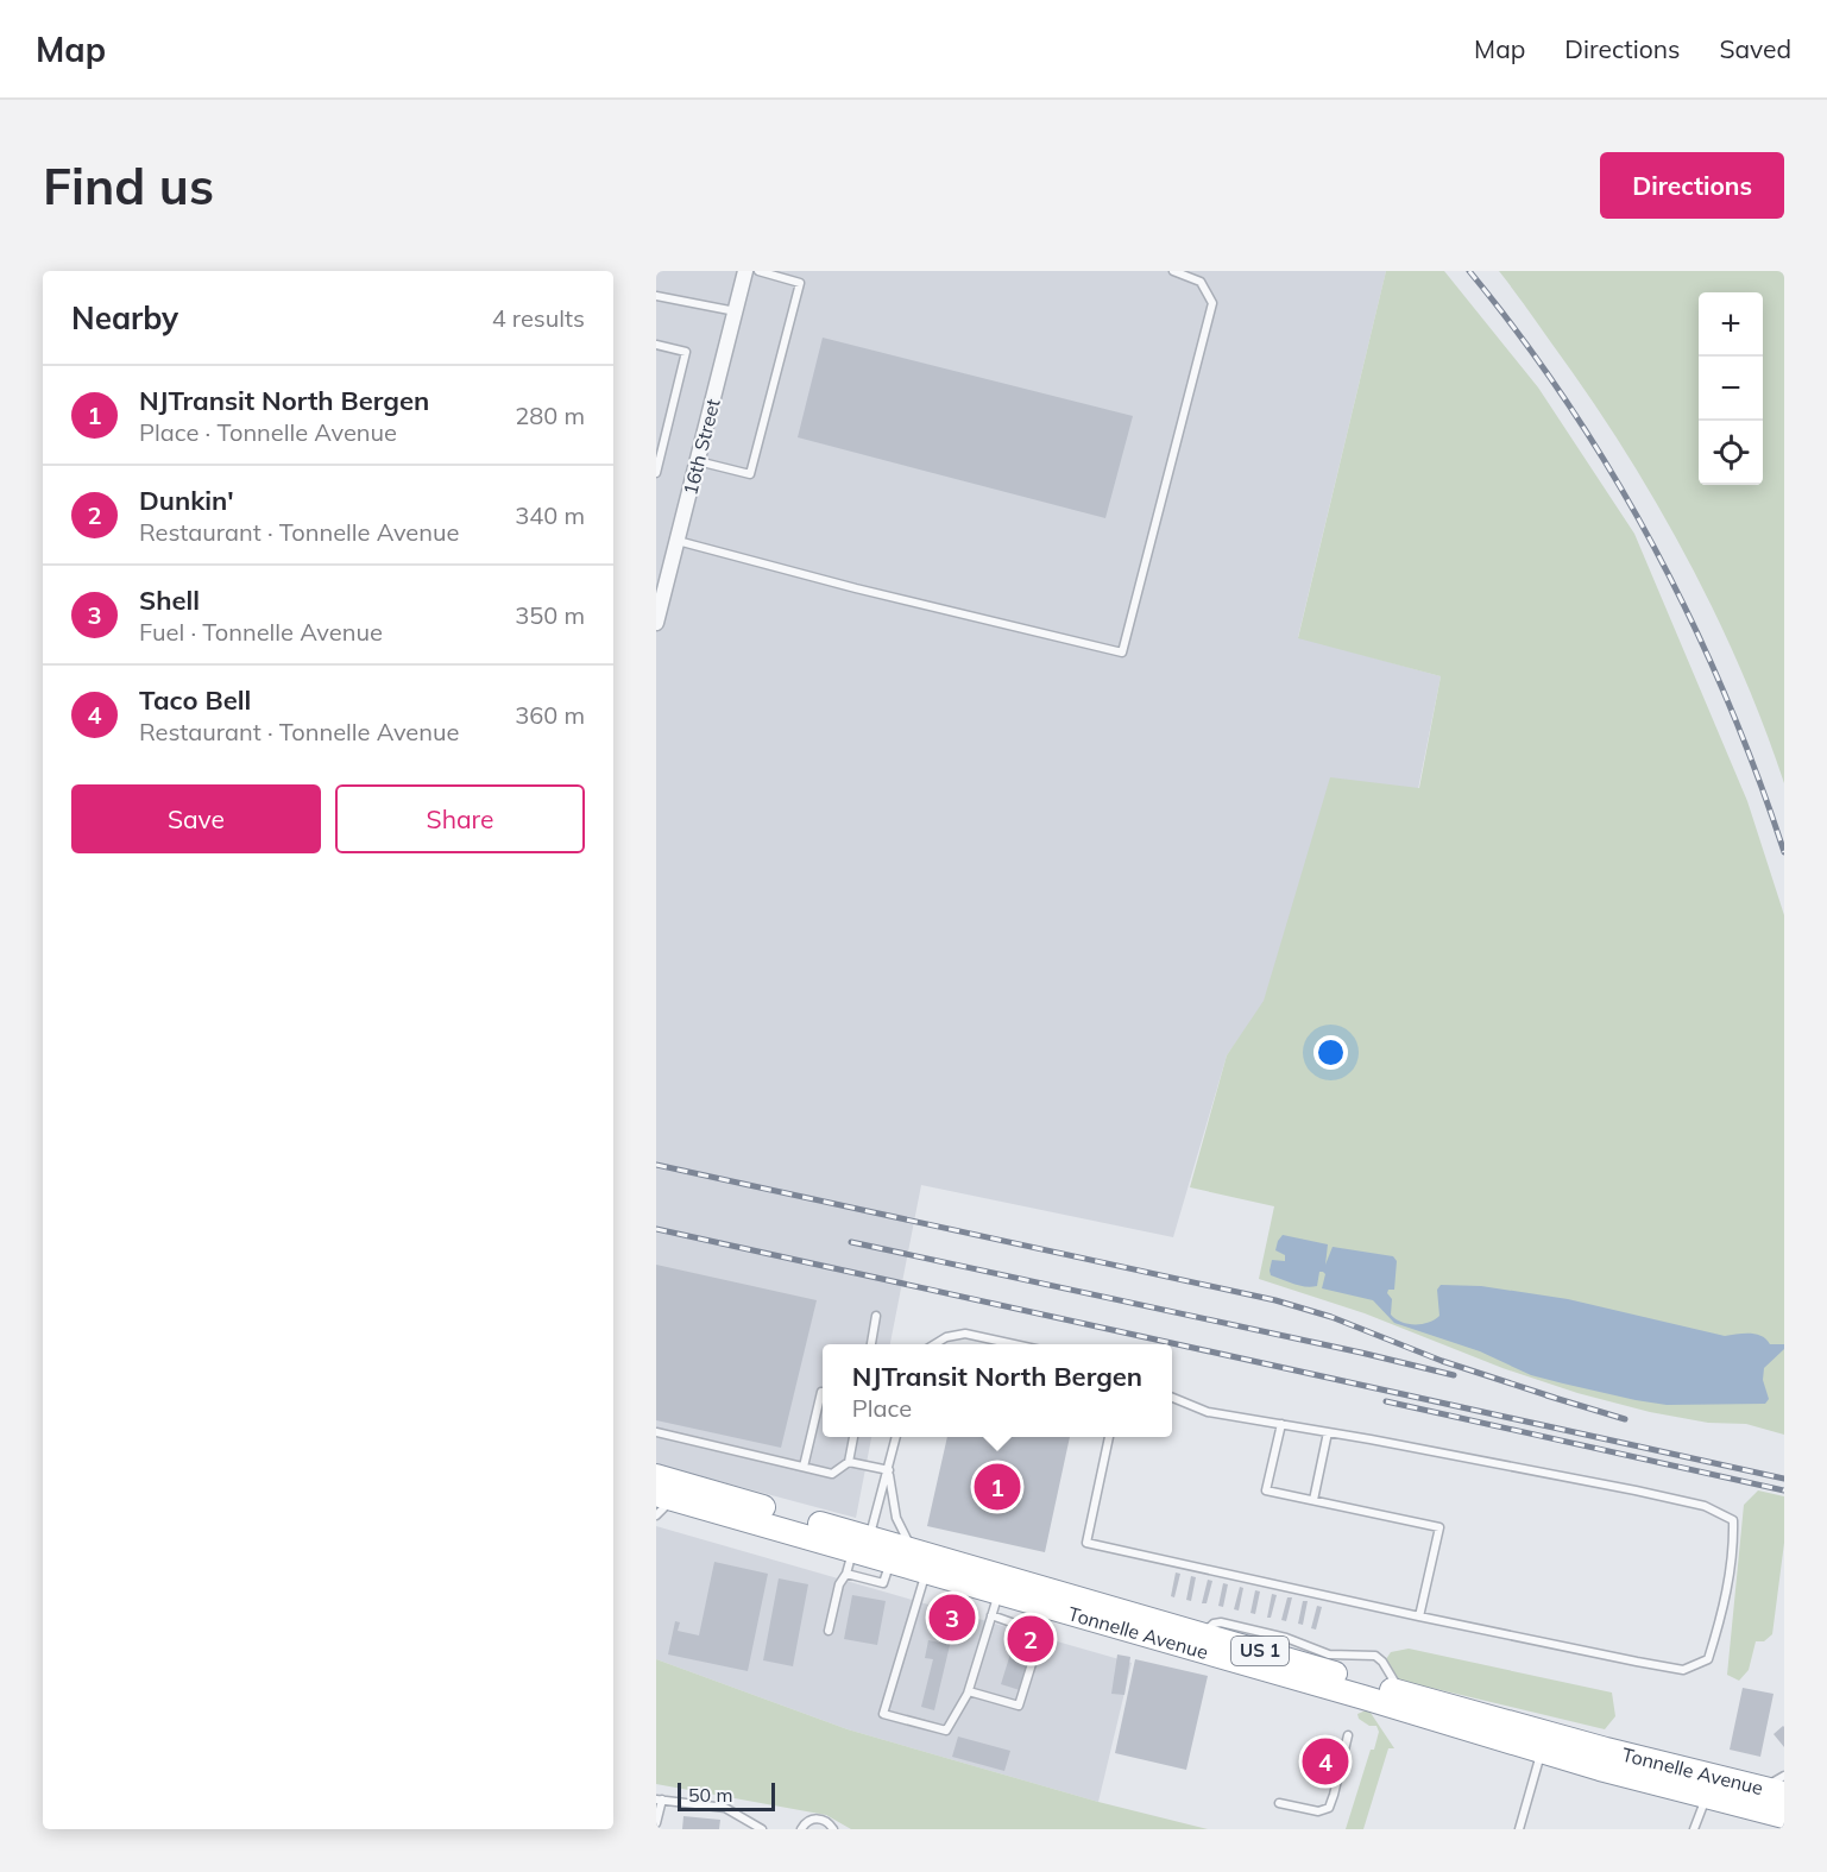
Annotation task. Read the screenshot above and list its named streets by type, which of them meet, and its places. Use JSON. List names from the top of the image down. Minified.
{"streets":{"highway":["Tonnelle Avenue","US 1"],"street":["16th Street"]},"scale_bar":"50 m","page":{"header":"Map","nav":["Map","Directions","Saved"],"buttons":["Directions",["Save","Share"]],"title":"Find us","heading":["Nearby","4 results"],"map_buttons":["+","−"],"list":[{"mark":"1","name":"NJTransit North Bergen","note":"Place · Tonnelle Avenue","value":"280 m"},{"mark":"2","name":"Dunkin'","note":"Restaurant · Tonnelle Avenue","value":"340 m"},{"mark":"3","name":"Shell","note":"Fuel · Tonnelle Avenue","value":"350 m"},{"mark":"4","name":"Taco Bell","note":"Restaurant · Tonnelle Avenue","value":"360 m"}],"popup":["NJTransit North Bergen","Place"],"pins":["1","3","2","4"],"scale":"50 m"}}
